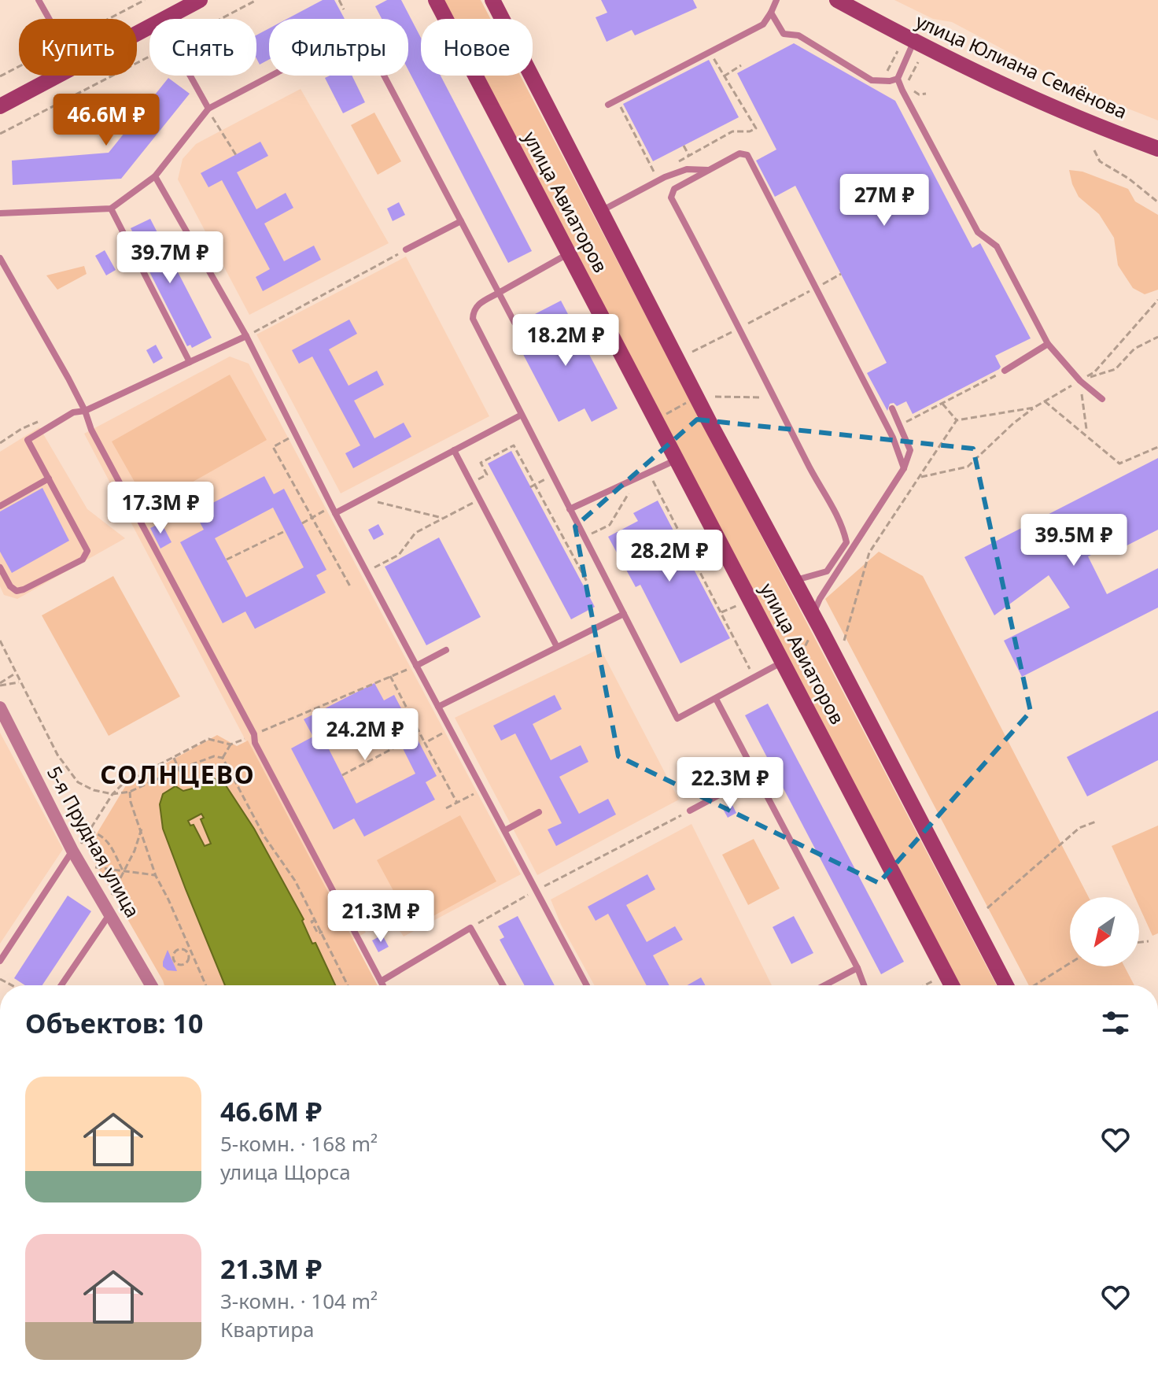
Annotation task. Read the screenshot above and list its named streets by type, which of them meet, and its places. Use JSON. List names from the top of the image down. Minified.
{"streets":{"street":["улица Юлиана Семёнова","улица Авиаторов","5-я Прудная улица"]},"districts":["СОЛНЦЕВО"],"north":"bottom left","page":{"chip":["Купить","Снять","Фильтры","Новое"],"price":["46.6M ₽","27M ₽","39.7M ₽","18.2M ₽","17.3M ₽","39.5M ₽","28.2M ₽","24.2M ₽","22.3M ₽","21.3M ₽"],"heading":"Объектов: 10","list":[{"name":"46.6M ₽","note":"5-комн. · 168 m² · улица Щорса"},{"name":"21.3M ₽","note":"3-комн. · 104 m² · Квартира"}]}}
